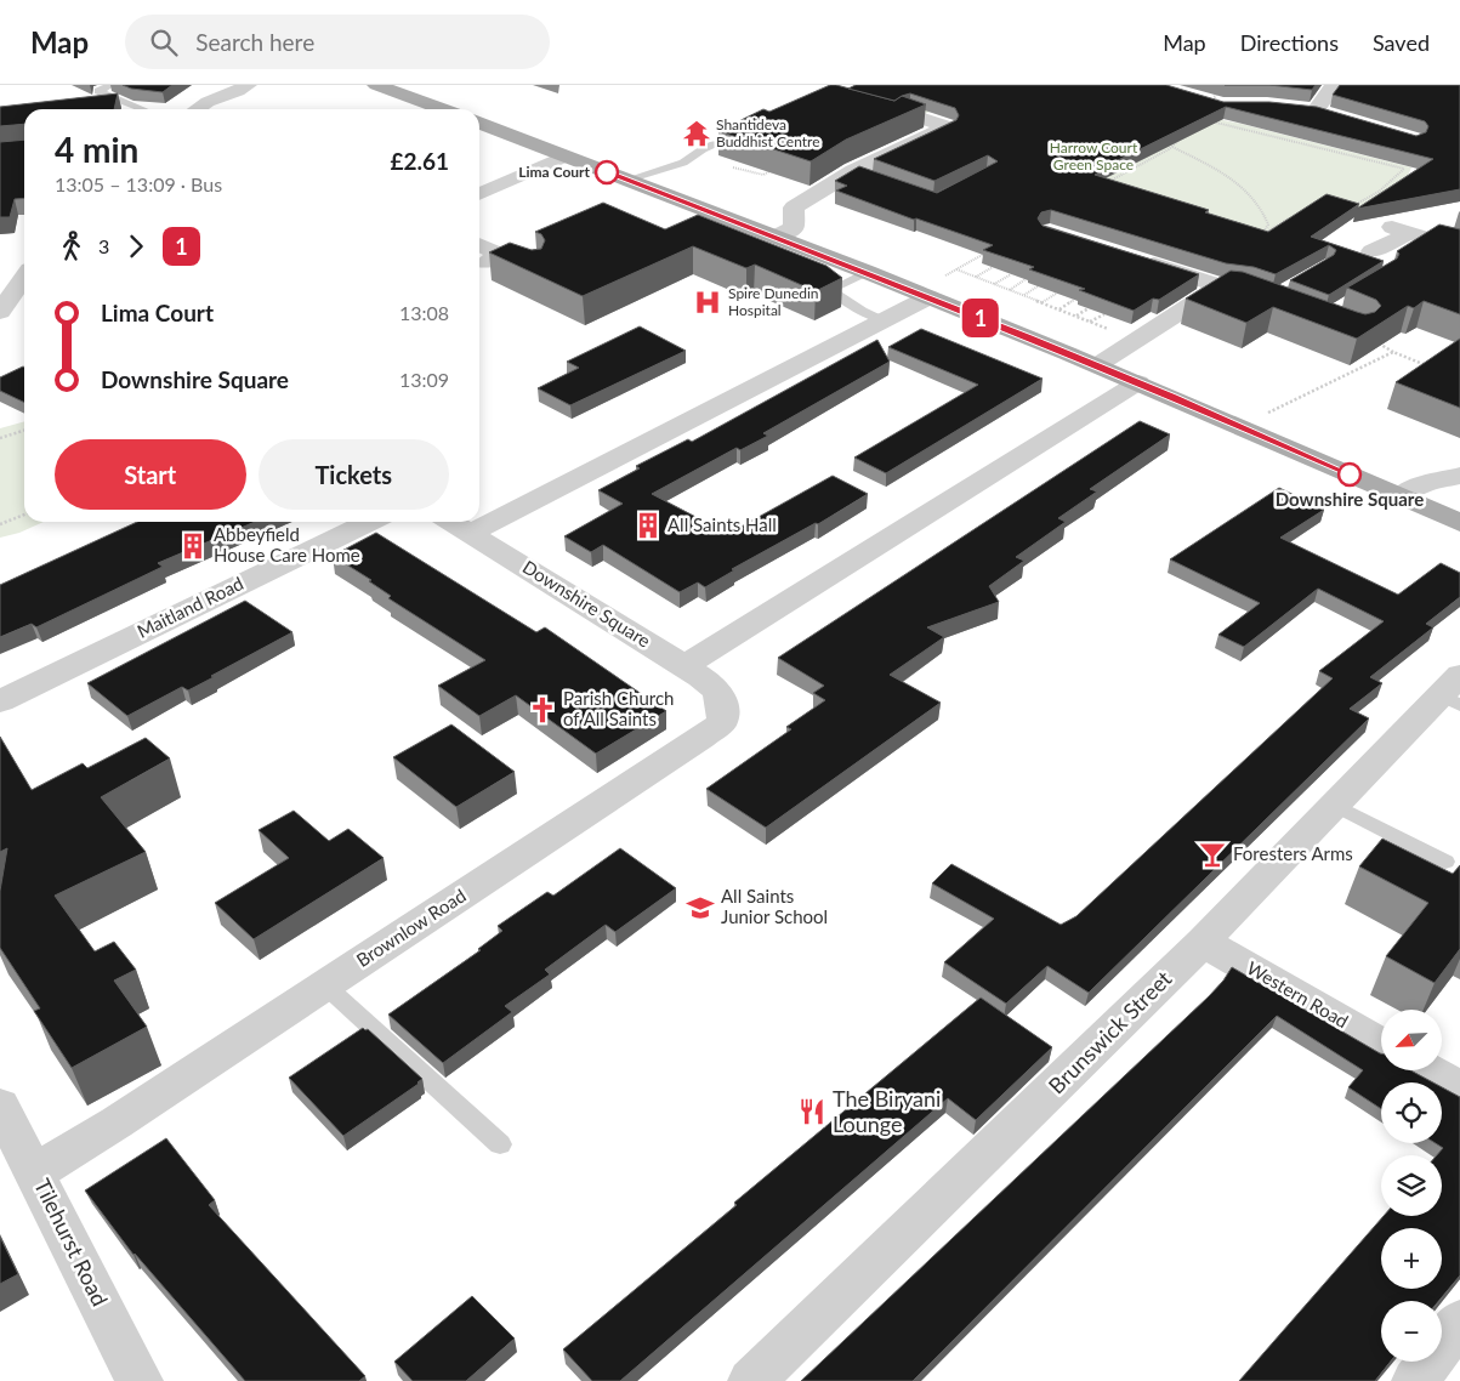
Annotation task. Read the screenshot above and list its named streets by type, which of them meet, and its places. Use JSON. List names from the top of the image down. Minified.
{"streets":{"street":["Downshire Square","Maitland Road","Brownlow Road","Western Road","Brunswick Street","Tilehurst Road"]},"crossings":[["Downshire Square","Brownlow Road"],["Brownlow Road","Tilehurst Road"],["Western Road","Brunswick Street"]],"parks":["Harrow Court Green Space"],"places":{"temple":["Shantideva Buddhist Centre"],"other":["Lima Court","Downshire Square"],"hospital":["Spire Dunedin Hospital"],"building":["All Saints Hall","Abbeyfield House Care Home"],"church":["Parish Church of All Saints"],"bar":["Foresters Arms"],"school or university":["All Saints Junior School"],"restaurant":["The Biryani Lounge"]},"lines":["bus line 1"],"north":"bottom left","page":{"header":"Map","search":"Search here","nav":["Map","Directions","Saved"],"on_map":"1","heading":["4 min","13:05 – 13:09 · Bus","£2.61"],"legs":["3","1"],"list":[{"name":"Lima Court","value":"13:08"},{"name":"Downshire Square","value":"13:09"}],"buttons":["Start","Tickets"],"map_buttons":["+","−"]}}
